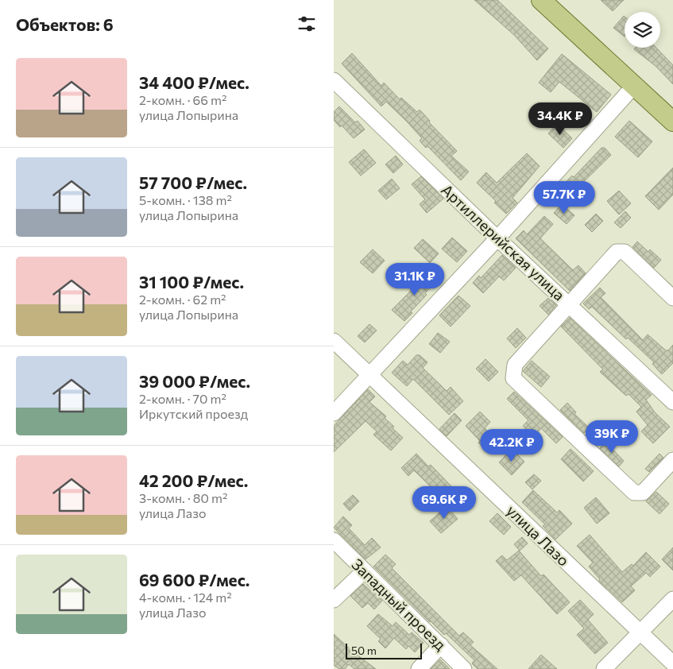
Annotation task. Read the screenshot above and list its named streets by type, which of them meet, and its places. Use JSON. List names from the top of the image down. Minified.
{"streets":{"street":["Артиллерийская улица","улица Лазо","Западный проезд"]},"scale_bar":"50 m","page":{"heading":"Объектов: 6","list":[{"name":"34 400 ₽/мес.","note":"2-комн. · 66 m² · улица Лопырина"},{"name":"57 700 ₽/мес.","note":"5-комн. · 138 m² · улица Лопырина"},{"name":"31 100 ₽/мес.","note":"2-комн. · 62 m² · улица Лопырина"},{"name":"39 000 ₽/мес.","note":"2-комн. · 70 m² · Иркутский проезд"},{"name":"42 200 ₽/мес.","note":"3-комн. · 80 m² · улица Лазо"},{"name":"69 600 ₽/мес.","note":"4-комн. · 124 m² · улица Лазо"}],"price":["34.4K ₽","57.7K ₽","31.1K ₽","39K ₽","42.2K ₽","69.6K ₽"],"scale":"50 m"}}
